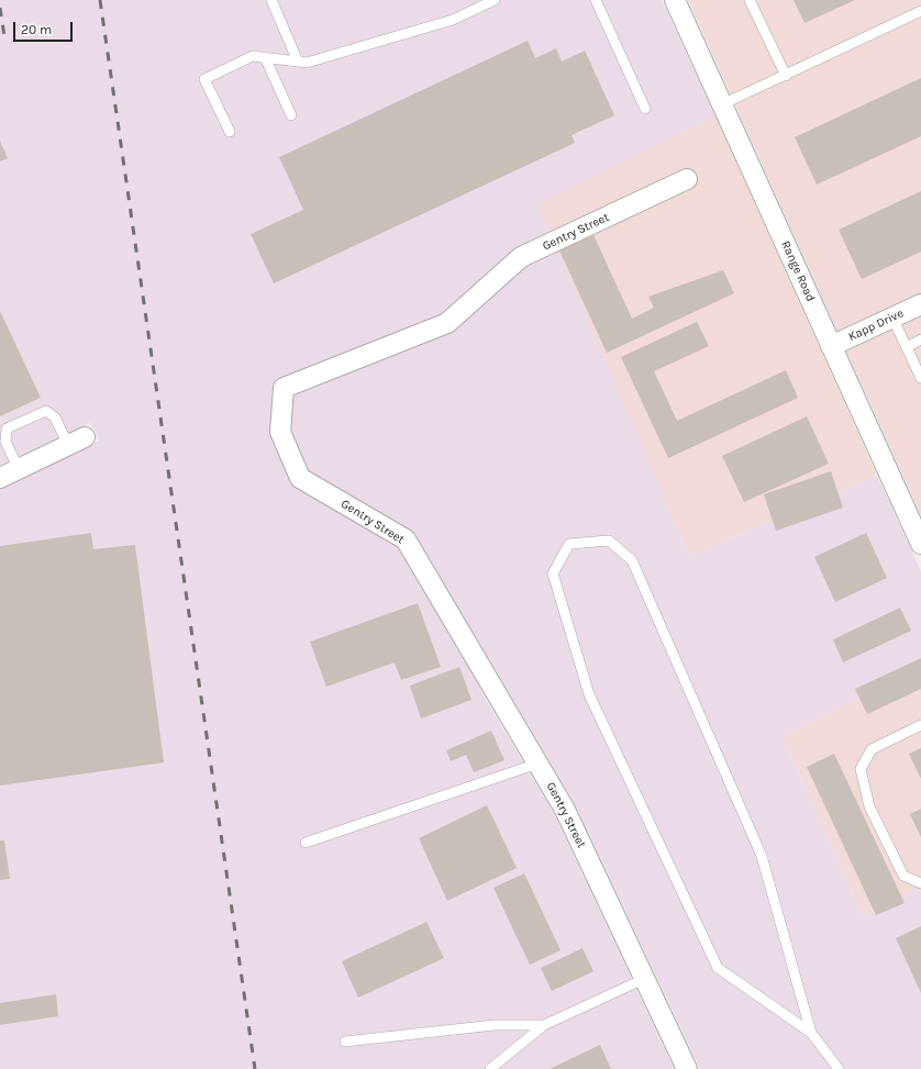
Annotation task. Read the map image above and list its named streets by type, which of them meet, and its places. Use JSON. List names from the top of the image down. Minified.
{"streets":{"street":["Gentry Street","Range Road","Kapp Drive"]},"crossings":[["Range Road","Kapp Drive"]],"scale_bar":"20 m"}
